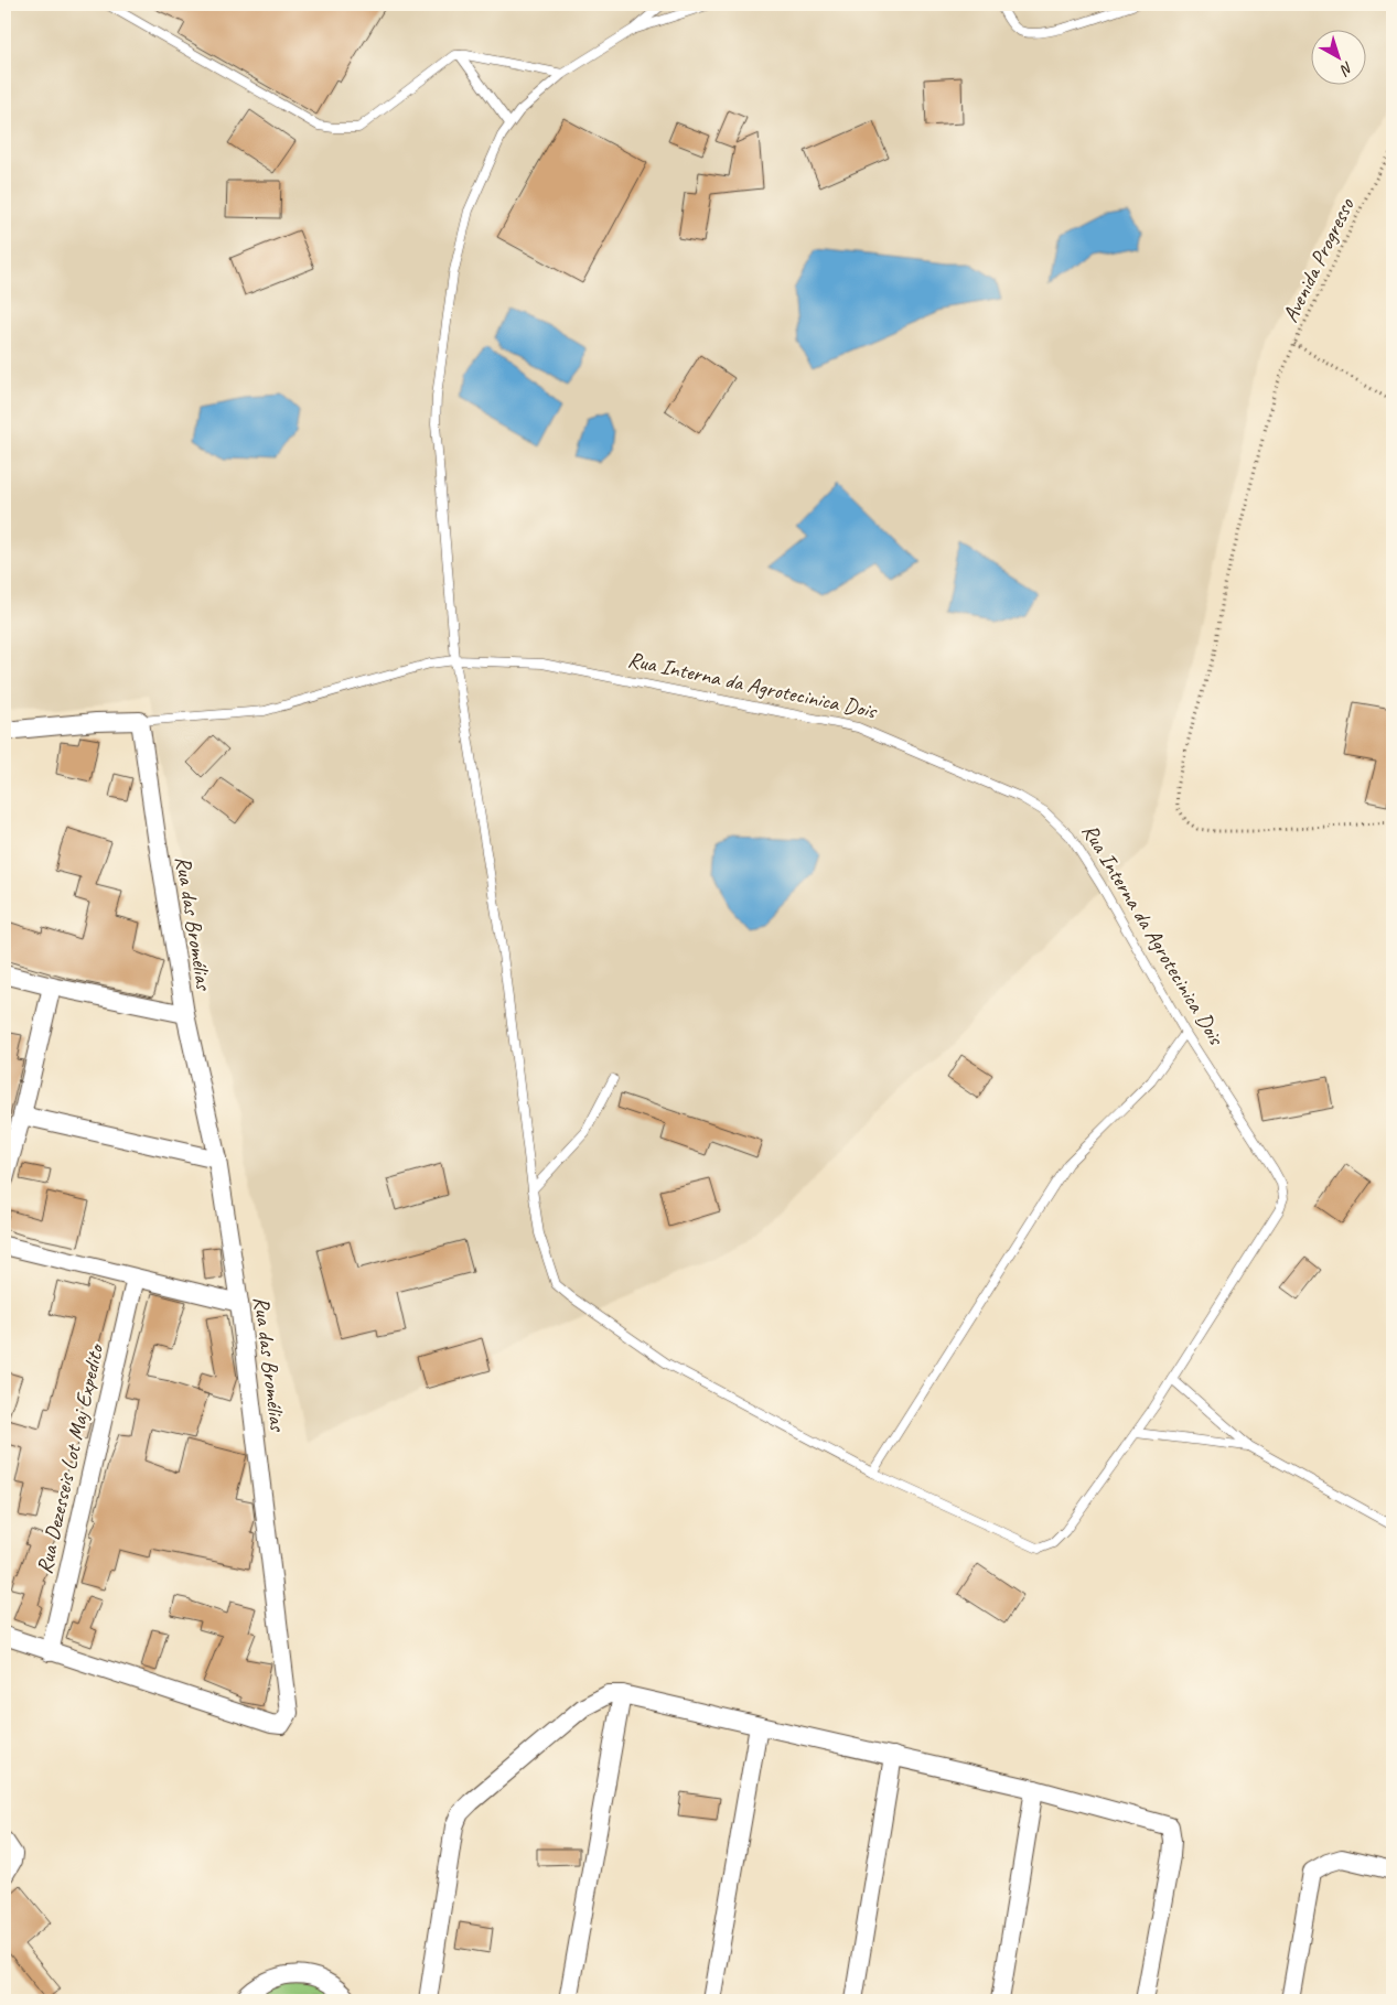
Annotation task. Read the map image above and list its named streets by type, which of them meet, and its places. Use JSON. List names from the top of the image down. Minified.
{"streets":{"street":["Rua Interna da Agrotecinica Dois","Rua das Bromélias","Rua Dezesseis Lot Maj Expedito"],"path":["Avenida Progresso"]},"crossings":[["Rua Interna da Agrotecinica Dois","Rua das Bromélias"],["Rua das Bromélias","Rua Dezesseis Lot Maj Expedito"]],"north":"bottom right"}
